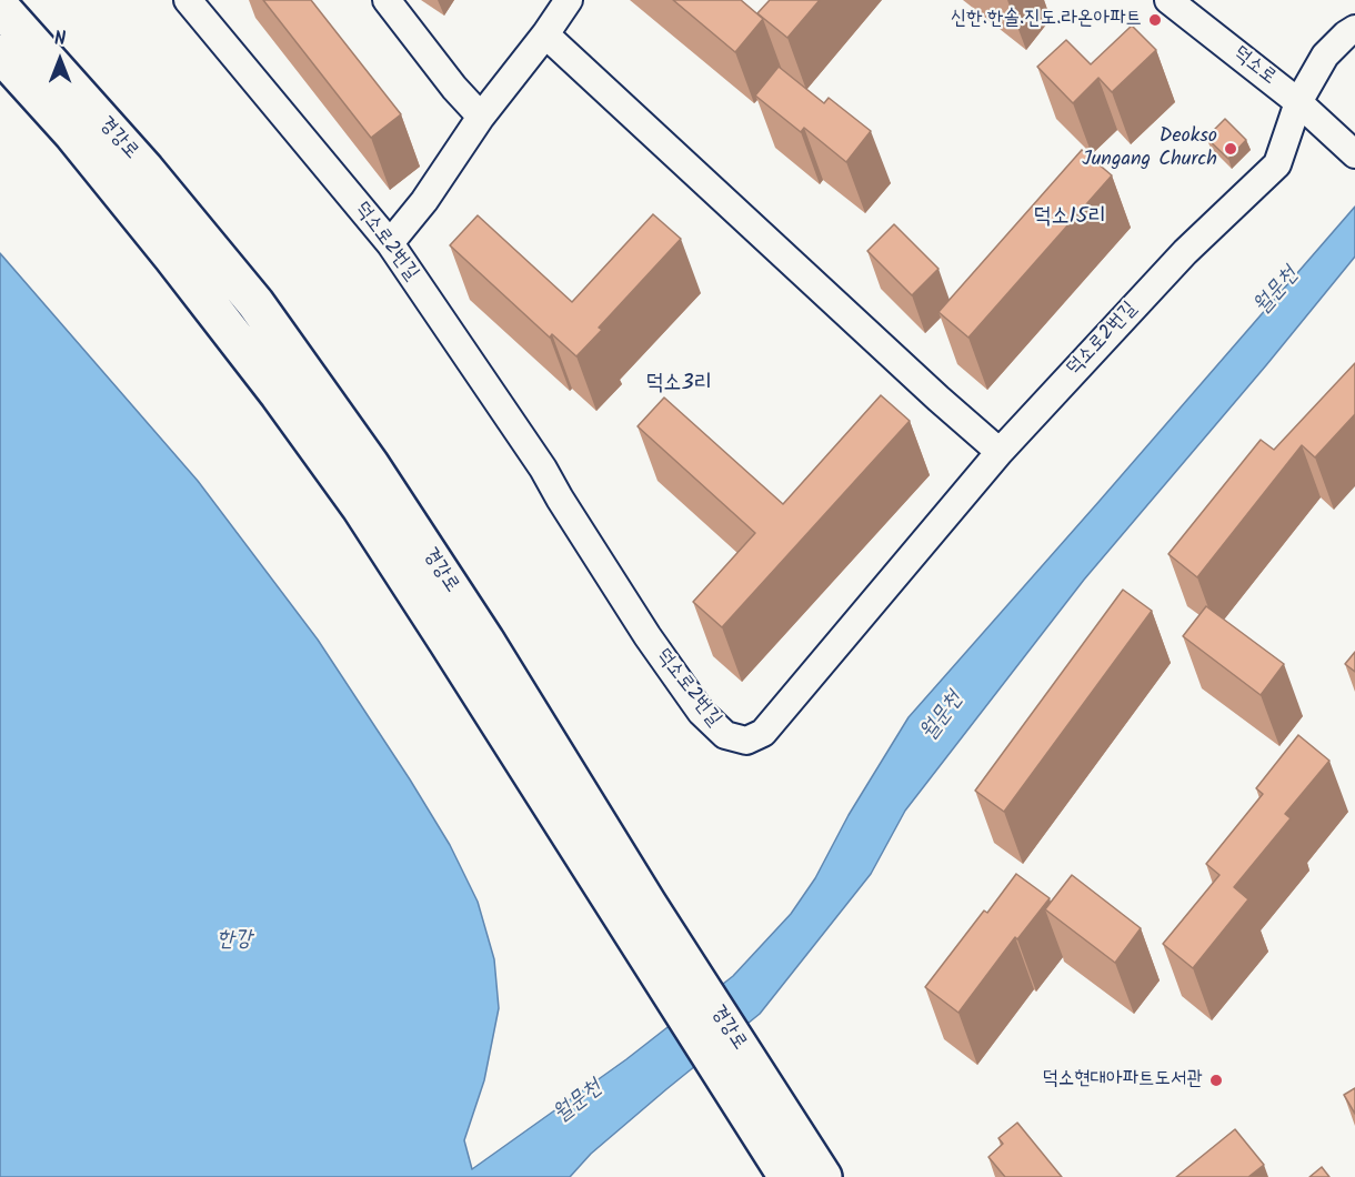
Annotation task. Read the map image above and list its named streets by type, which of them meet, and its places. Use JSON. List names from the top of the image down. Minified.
{"streets":{"main road":["경강로"],"street":["덕소로","덕소로2번길"]},"crossings":[["덕소로","덕소로2번길"]],"districts":["덕소15리","덕소3리"],"water":["월문천","한강"],"places":["신한.한솔.진도.라온아파트","Deokso Jungang Church","덕소현대아파트도서관"],"north":"top"}
